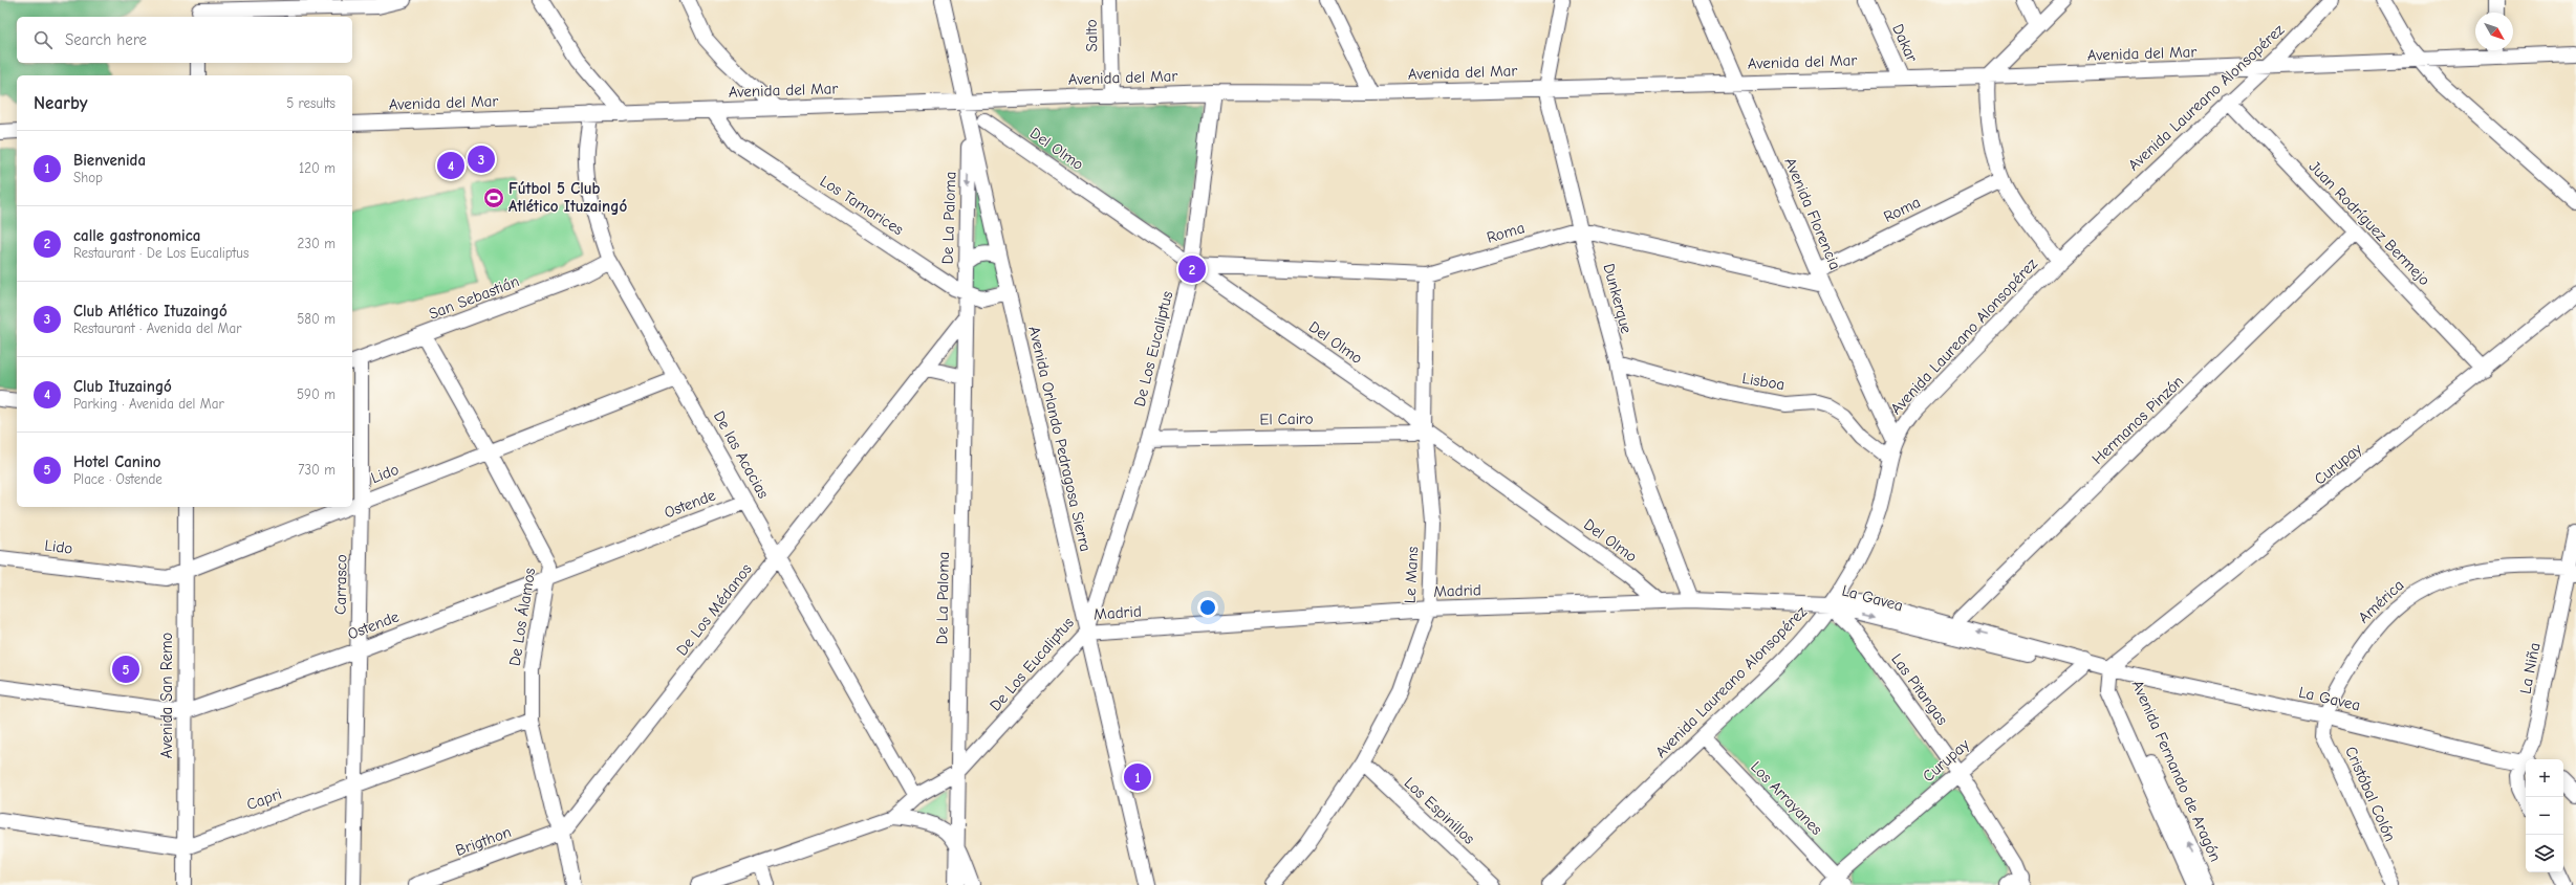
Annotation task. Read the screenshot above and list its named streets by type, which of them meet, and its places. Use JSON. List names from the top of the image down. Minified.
{"streets":{"street":["Salto","Dakar","Avenida del Mar","Avenida Laureano Alonsopérez","Del Olmo","Los Tamarices","Roma","Avenida Florencia","De La Paloma","Juan Rodríguez Bermejo","San Sebastián","Dunkerque","De Los Eucaliptus","Lisboa","El Cairo","Hermanos Pinzón","Avenida Orlando Pedragosa Sierra","De las Acacias","Curupay","Lido","Ostende","Le Mans","Carrasco","Madrid","La Gavea","América","De Los Médanos","De Los Álamos","La Niña","Las Pitangas","Avenida San Remo","Avenida Fernando de Aragón","Cristóbal Colón","Los Arrayanes","Capri","Los Espinillos","Brigthon"]},"crossings":[["Salto","Avenida del Mar"],["Dakar","Avenida del Mar"],["Avenida del Mar","Avenida Laureano Alonsopérez"],["Avenida del Mar","Los Tamarices"],["Avenida del Mar","Avenida Florencia"],["Avenida del Mar","Dunkerque"],["Avenida del Mar","De Los Eucaliptus"],["Avenida del Mar","Avenida Orlando Pedragosa Sierra"],["Avenida del Mar","De las Acacias"],["Avenida Laureano Alonsopérez","Avenida Florencia"],["Avenida Laureano Alonsopérez","Juan Rodríguez Bermejo"],["Avenida Laureano Alonsopérez","Lisboa"],["Avenida Laureano Alonsopérez","Madrid"],["Avenida Laureano Alonsopérez","La Gavea"],["Avenida Laureano Alonsopérez","Las Pitangas"],["Avenida Laureano Alonsopérez","Los Arrayanes"],["Del Olmo","Roma"],["Del Olmo","De Los Eucaliptus"],["Del Olmo","El Cairo"],["Del Olmo","Le Mans"],["Del Olmo","Madrid"],["Los Tamarices","De La Paloma"],["Los Tamarices","Avenida Orlando Pedragosa Sierra"],["Roma","Avenida Florencia"],["Roma","Dunkerque"],["Roma","De Los Eucaliptus"],["Roma","Le Mans"],["De La Paloma","De Los Eucaliptus"],["De La Paloma","Avenida Orlando Pedragosa Sierra"],["De La Paloma","De Los Médanos"],["Juan Rodríguez Bermejo","Hermanos Pinzón"],["Juan Rodríguez Bermejo","Curupay"],["San Sebastián","De las Acacias"],["San Sebastián","Carrasco"],["San Sebastián","De Los Álamos"],["Dunkerque","Lisboa"],["Dunkerque","Madrid"],["De Los Eucaliptus","El Cairo"],["De Los Eucaliptus","Avenida Orlando Pedragosa Sierra"],["De Los Eucaliptus","De las Acacias"],["De Los Eucaliptus","Madrid"],["El Cairo","Le Mans"],["Hermanos Pinzón","La Gavea"],["Avenida Orlando Pedragosa Sierra","Madrid"],["De las Acacias","Lido"],["De las Acacias","Ostende"],["De las Acacias","De Los Médanos"],["Curupay","La Gavea"],["Curupay","Las Pitangas"],["Curupay","Avenida Fernando de Aragón"],["Curupay","Los Arrayanes"],["Lido","Carrasco"],["Lido","De Los Álamos"],["Lido","Avenida San Remo"],["Ostende","Carrasco"],["Ostende","De Los Álamos"],["Ostende","Avenida San Remo"],["Le Mans","Madrid"],["Le Mans","Los Espinillos"],["Carrasco","Capri"],["Madrid","La Gavea"],["Madrid","Las Pitangas"],["La Gavea","América"],["La Gavea","La Niña"],["La Gavea","Las Pitangas"],["La Gavea","Avenida Fernando de Aragón"],["La Gavea","Cristóbal Colón"],["América","La Niña"],["América","Cristóbal Colón"],["De Los Médanos","De Los Álamos"],["De Los Médanos","Brigthon"],["De Los Álamos","Capri"],["De Los Álamos","Brigthon"],["Avenida San Remo","Capri"]],"places":{"sports":["Fútbol 5 Club Atlético Ituzaingó"]},"north":"bottom right","page":{"search":"Search here","heading":["Nearby","5 results"],"list":[{"mark":"1","name":"Bienvenida","note":"Shop","value":"120 m"},{"mark":"2","name":"calle gastronomica","note":"Restaurant · De Los Eucaliptus","value":"230 m"},{"mark":"3","name":"Club Atlético Ituzaingó","note":"Restaurant · Avenida del Mar","value":"580 m"},{"mark":"4","name":"Club Ituzaingó","note":"Parking · Avenida del Mar","value":"590 m"},{"mark":"5","name":"Hotel Canino","note":"Place · Ostende","value":"730 m"}],"pins":["3","4","2","5","1"],"map_buttons":["+","−"]}}
